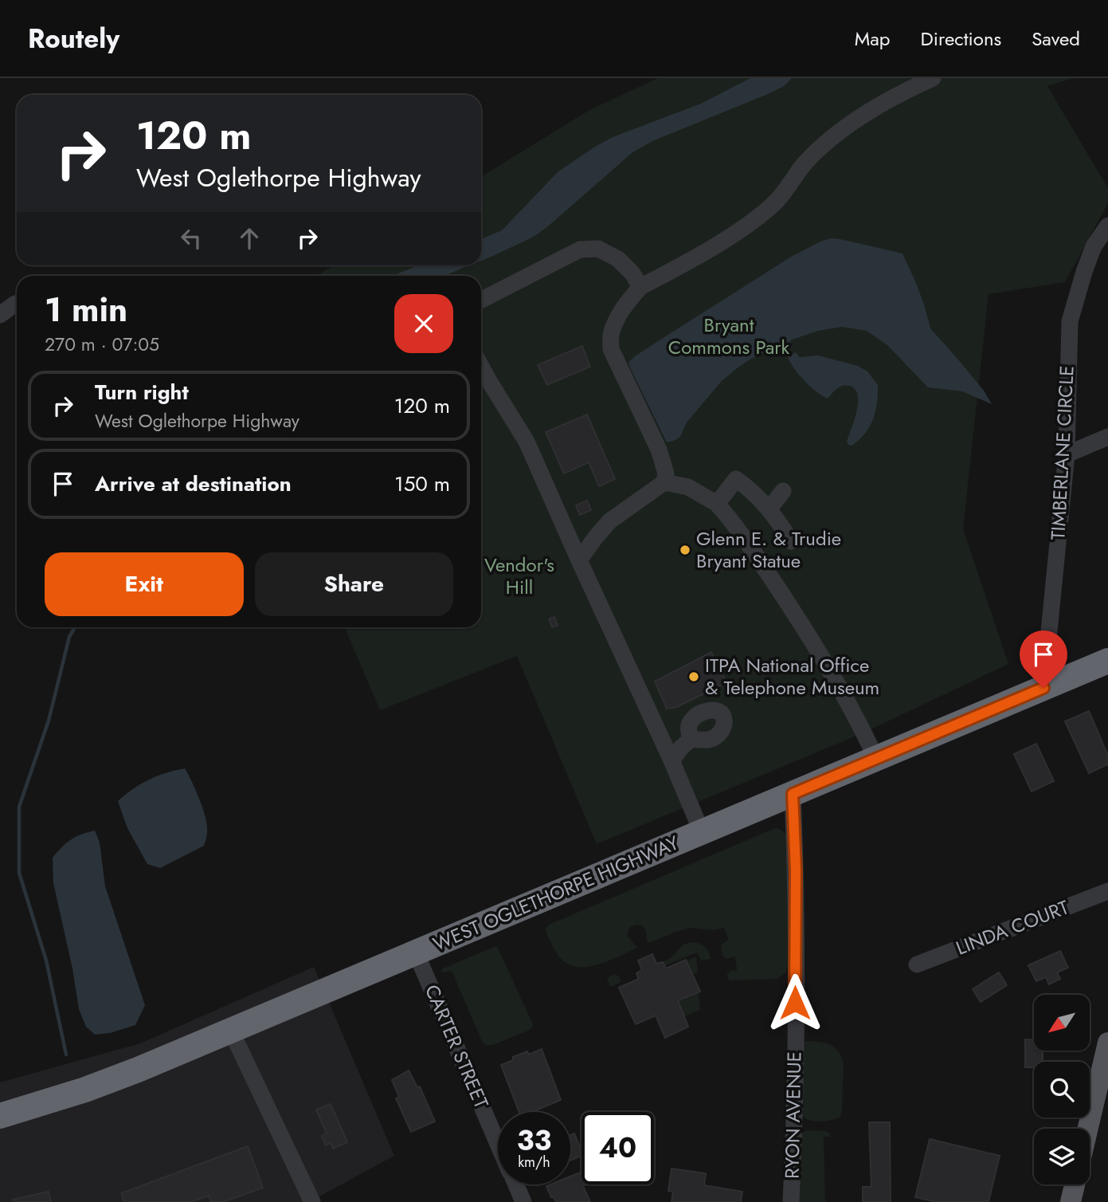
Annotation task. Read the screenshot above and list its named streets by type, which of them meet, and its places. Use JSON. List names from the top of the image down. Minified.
{"streets":{"highway":["WEST OGLETHORPE HIGHWAY"],"street":["TIMBERLANE CIRCLE","LINDA COURT","CARTER STREET","RYON AVENUE"]},"crossings":[["TIMBERLANE CIRCLE","WEST OGLETHORPE HIGHWAY"],["WEST OGLETHORPE HIGHWAY","CARTER STREET"],["WEST OGLETHORPE HIGHWAY","RYON AVENUE"]],"parks":["Bryant Commons Park","Vendor's Hill"],"places":["Glenn E. & Trudie Bryant Statue","ITPA National Office & Telephone Museum"],"north":"bottom left","page":{"header":"Routely","nav":["Map","Directions","Saved"],"turn":["120 m","West Oglethorpe Highway"],"heading":["1 min","270 m · 07:05"],"list":[{"name":"Turn right","note":"West Oglethorpe Highway","value":"120 m"},{"name":"Arrive at destination","value":"150 m"}],"buttons":["Exit","Share"],"speed":"33 km/h","limit":"40"}}
